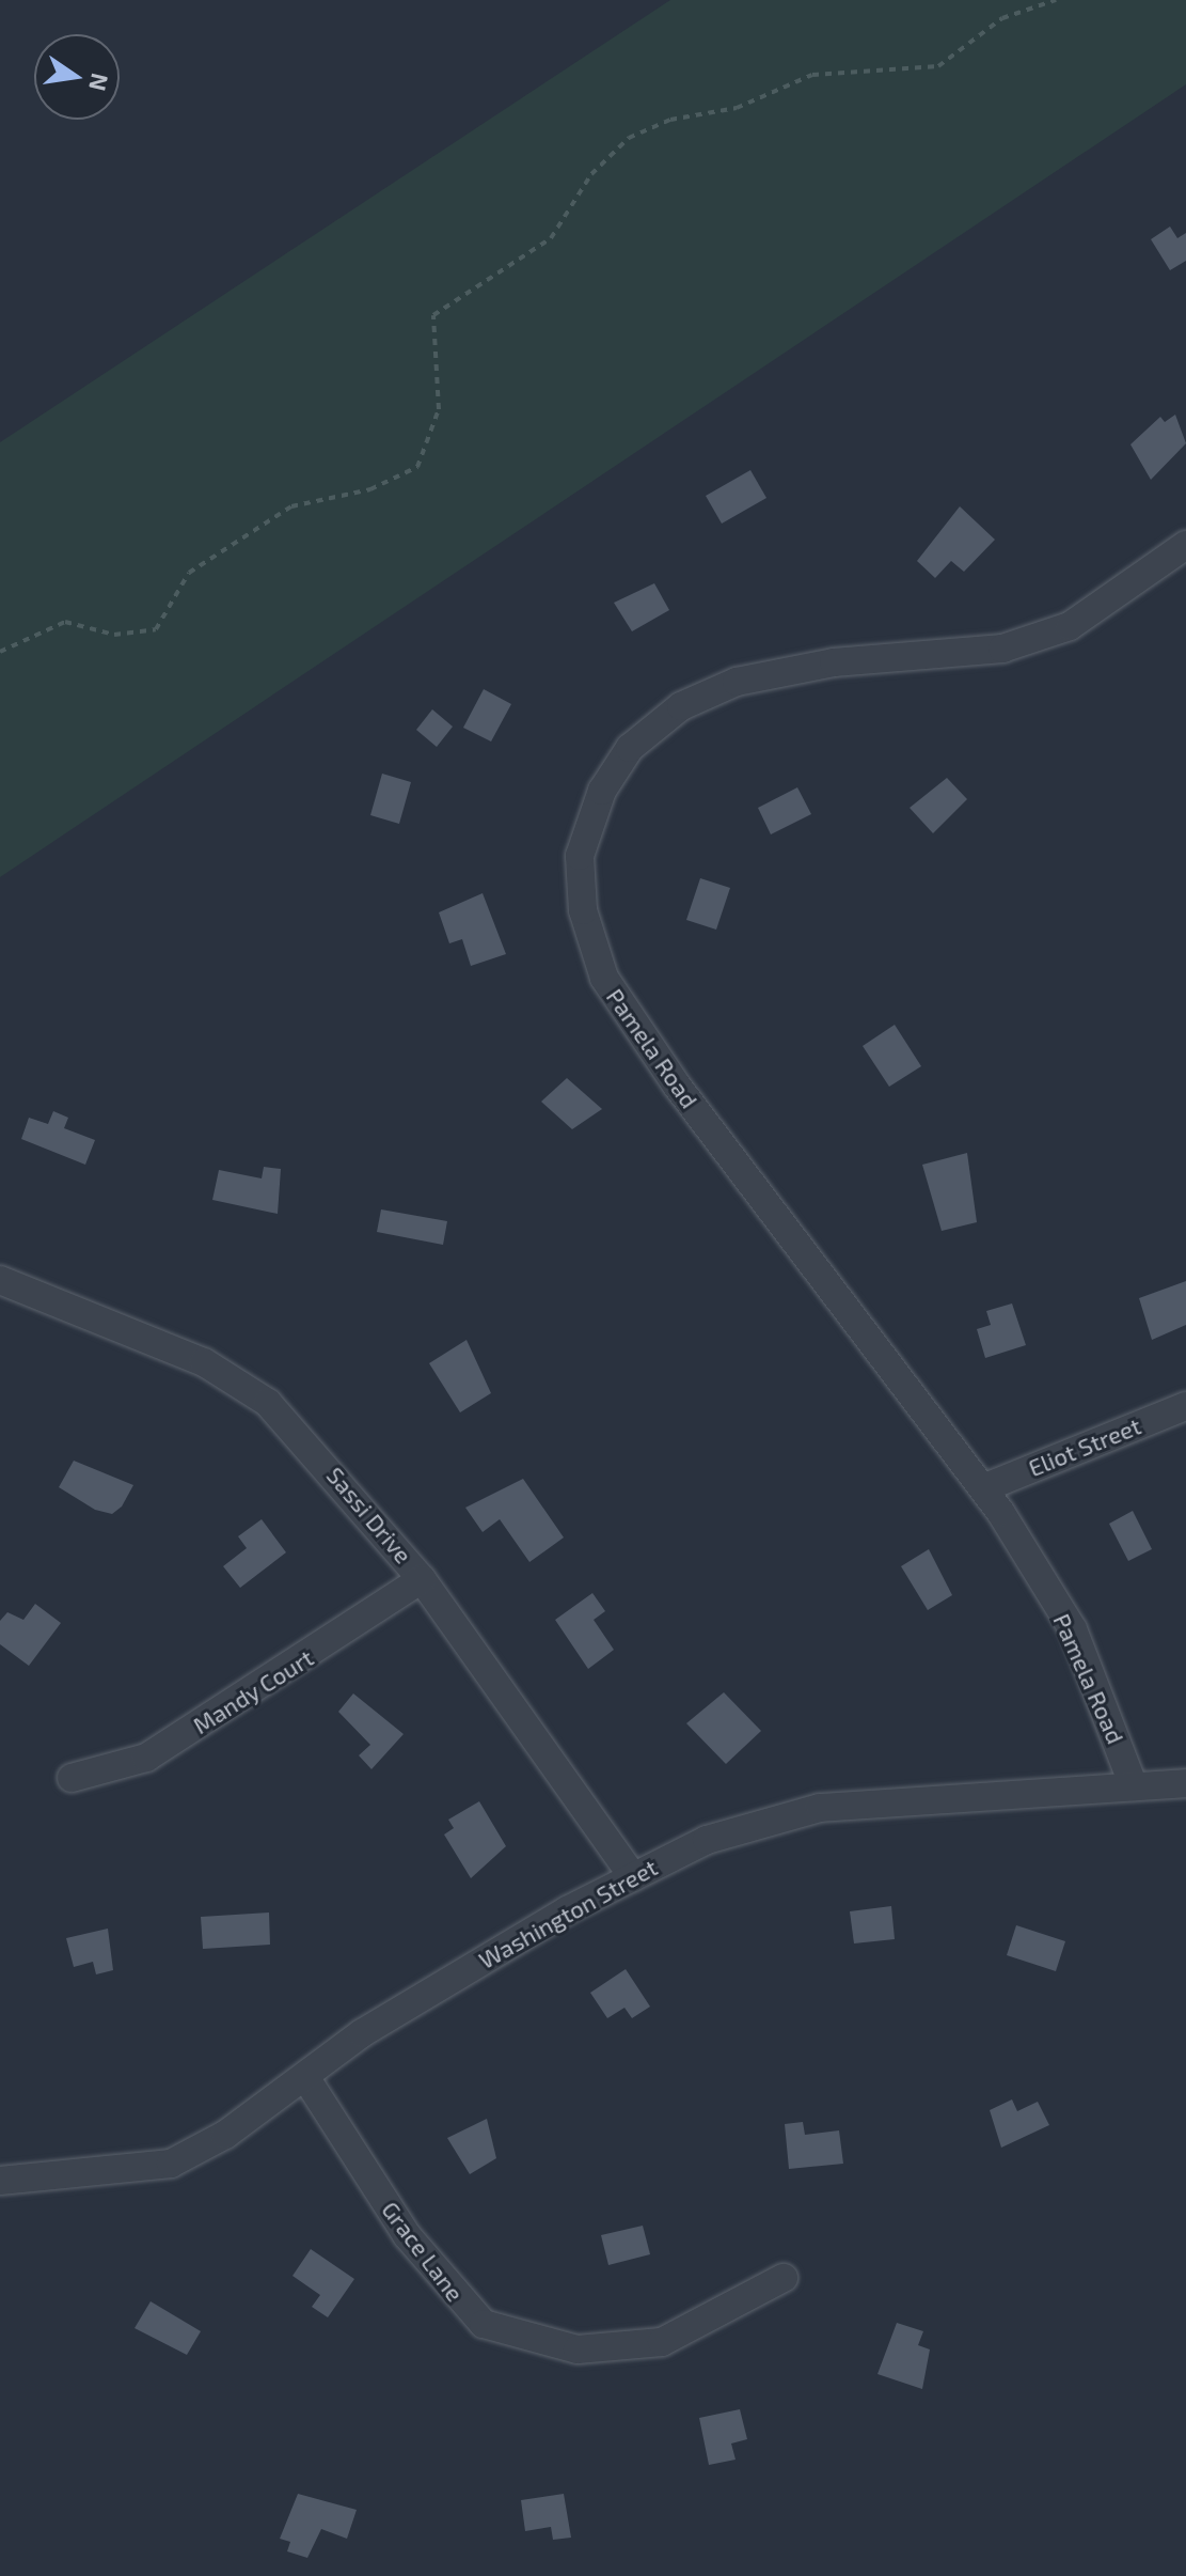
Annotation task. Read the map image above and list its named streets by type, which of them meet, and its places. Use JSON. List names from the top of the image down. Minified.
{"streets":{"street":["Pamela Road","Eliot Street","Sassi Drive","Mandy Court","Washington Street","Grace Lane"]},"crossings":[["Pamela Road","Eliot Street"],["Pamela Road","Washington Street"],["Sassi Drive","Mandy Court"],["Sassi Drive","Washington Street"],["Washington Street","Grace Lane"]],"north":"right"}
